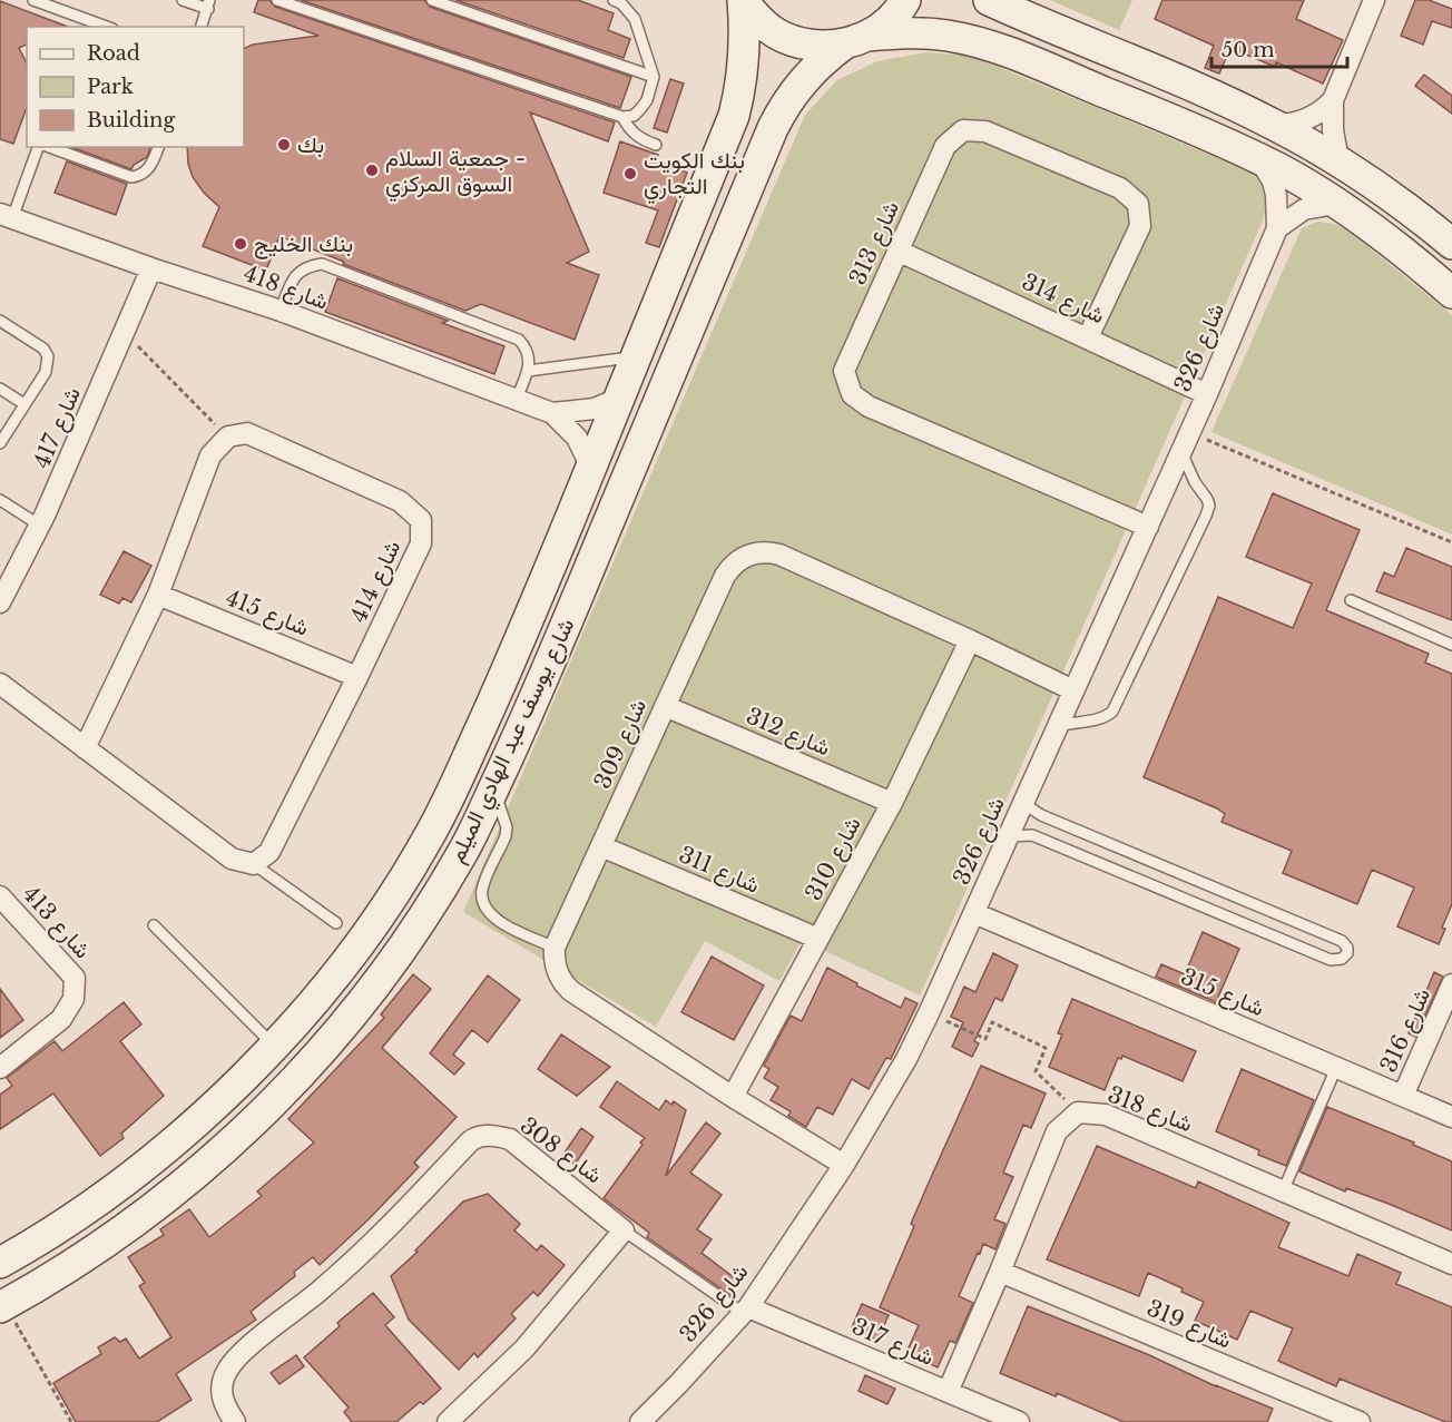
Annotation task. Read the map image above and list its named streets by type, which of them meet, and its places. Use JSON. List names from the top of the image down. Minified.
{"streets":{"street":["شارع 313","شارع 418","شارع 314","شارع 326","شارع 417","شارع 414","شارع 415","شارع 312","شارع يوسف عبد الهادي الميلم","شارع 309","شارع 310","شارع 311","شارع 413","شارع 315","شارع 316","شارع 318","شارع 308","شارع 319","شارع 317"]},"crossings":[["شارع 313","شارع 314"],["شارع 313","شارع 326"],["شارع 418","شارع 417"],["شارع 418","شارع يوسف عبد الهادي الميلم"],["شارع 314","شارع 326"],["شارع 326","شارع 309"],["شارع 326","شارع 315"],["شارع 326","شارع 317"],["شارع 414","شارع 415"],["شارع 312","شارع 309"],["شارع 312","شارع 310"],["شارع 309","شارع 310"],["شارع 309","شارع 311"],["شارع 310","شارع 311"],["شارع 315","شارع 316"],["شارع 318","شارع 319"],["شارع 318","شارع 317"]],"places":["بك","جمعية السلام - السوق المركزي","بنك الكويت التجاري","بنك الخليج"],"legend":["Road","Park","Building"],"scale_bar":"50 m"}
